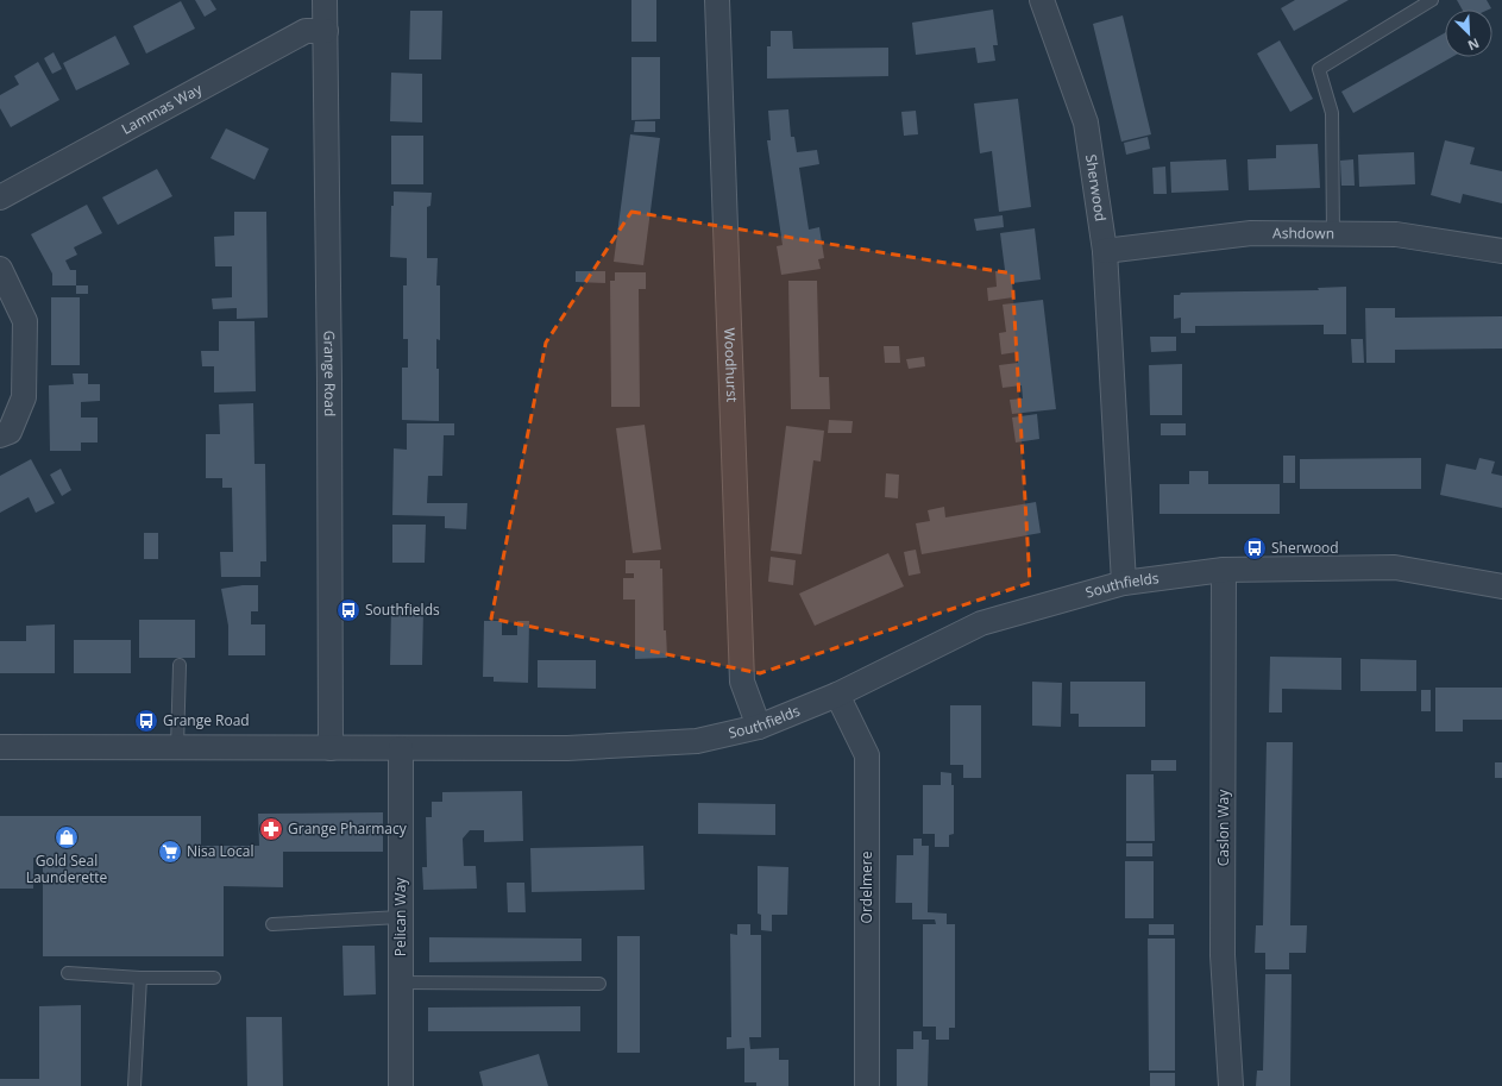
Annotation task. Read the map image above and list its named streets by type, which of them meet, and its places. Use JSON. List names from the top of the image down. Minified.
{"streets":{"street":["Lammas Way","Sherwood","Ashdown","Woodhurst","Grange Road","Southfields","Caslon Way","Ordelmere","Pelican Way"]},"crossings":[["Lammas Way","Grange Road"],["Sherwood","Ashdown"],["Sherwood","Southfields"],["Woodhurst","Southfields"],["Grange Road","Southfields"],["Southfields","Caslon Way"],["Southfields","Ordelmere"],["Southfields","Pelican Way"]],"places":{"bus stop":["Sherwood","Southfields","Grange Road"],"pharmacy":["Grange Pharmacy"],"shop":["Gold Seal Launderette"],"supermarket":["Nisa Local"]},"north":"bottom right"}
